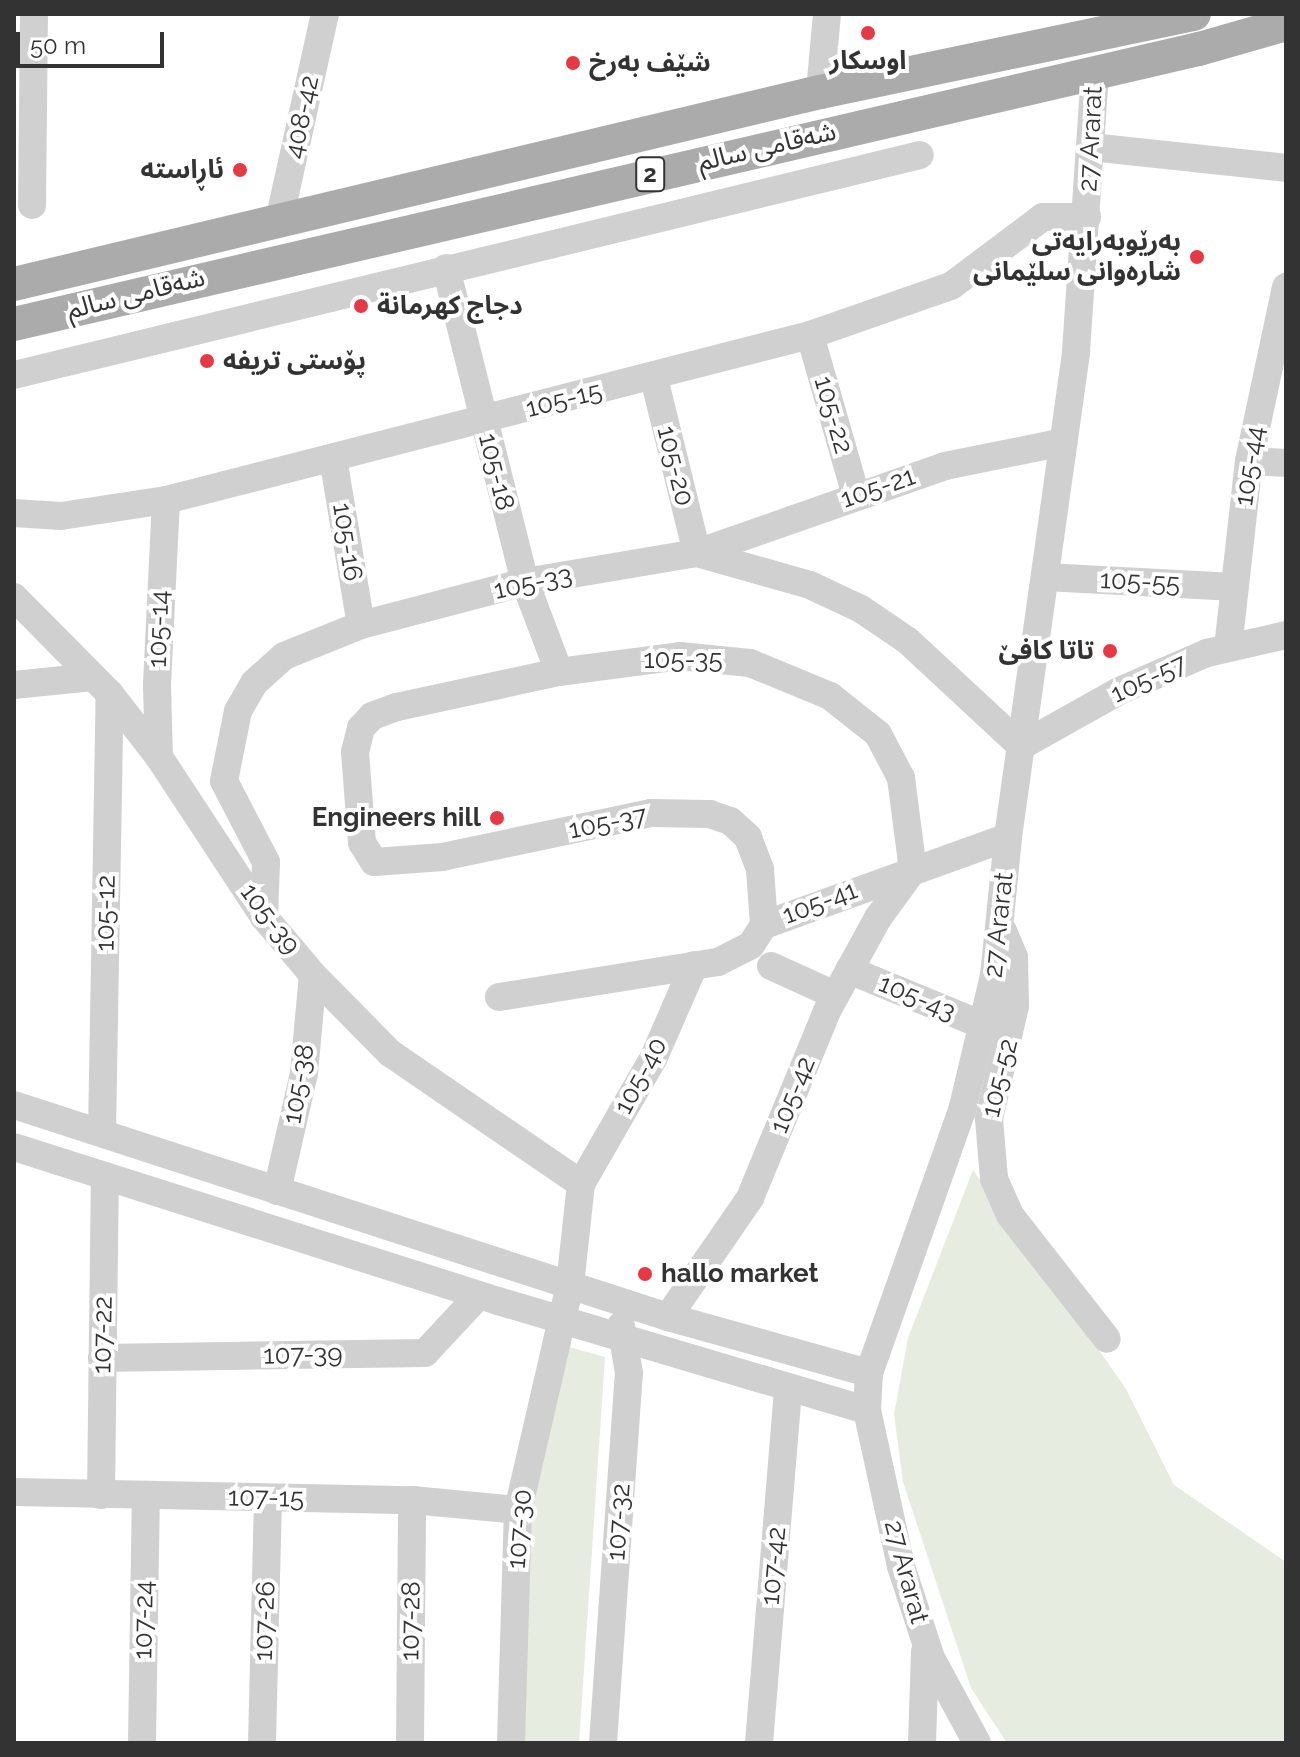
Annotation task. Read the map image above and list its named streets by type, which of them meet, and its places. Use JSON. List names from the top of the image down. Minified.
{"streets":{"main road":["شەقامی سالم","2"],"street":["408-42","27 Ararat","105-15","105-22","105-20","105-44","105-18","105-21","105-16","105-55","105-33","105-14","105-35","105-57","105-37","105-41","105-12","105-39","105-43","105-40","105-52","105-38","105-42","107-22","107-39","107-15","107-32","107-30","107-42","107-24","107-26","107-28"]},"crossings":[["408-42","شەقامی سالم"],["27 Ararat","شەقامی سالم"],["27 Ararat","105-15"],["27 Ararat","105-21"],["27 Ararat","105-55"],["27 Ararat","105-33"],["27 Ararat","105-57"],["27 Ararat","105-41"],["27 Ararat","105-43"],["27 Ararat","105-52"],["105-15","105-22"],["105-15","105-20"],["105-15","105-18"],["105-15","105-16"],["105-15","105-14"],["105-22","105-21"],["105-20","105-21"],["105-20","105-33"],["105-44","105-55"],["105-44","105-57"],["105-18","105-33"],["105-18","105-35"],["105-21","105-33"],["105-16","105-33"],["105-33","105-57"],["105-33","105-39"],["105-14","105-39"],["105-35","105-37"],["105-35","105-41"],["105-35","105-42"],["105-37","105-41"],["105-41","105-40"],["105-41","105-42"],["105-12","105-39"],["105-39","105-40"],["105-39","105-38"],["105-39","107-30"],["105-43","105-42"],["105-40","107-30"],["107-22","107-39"],["107-22","107-15"],["107-15","107-30"],["107-15","107-24"],["107-15","107-26"],["107-15","107-28"]],"places":["اوسكار","شێف بەرخ","ئاڕاستە","بەڕێوبەرایەتی شارەوانی سلێمانی","دجاج كهرمانة","پۆستی تریفە","تاتا كافێ","Engineers hill","hallo market"],"scale_bar":"50 m"}
